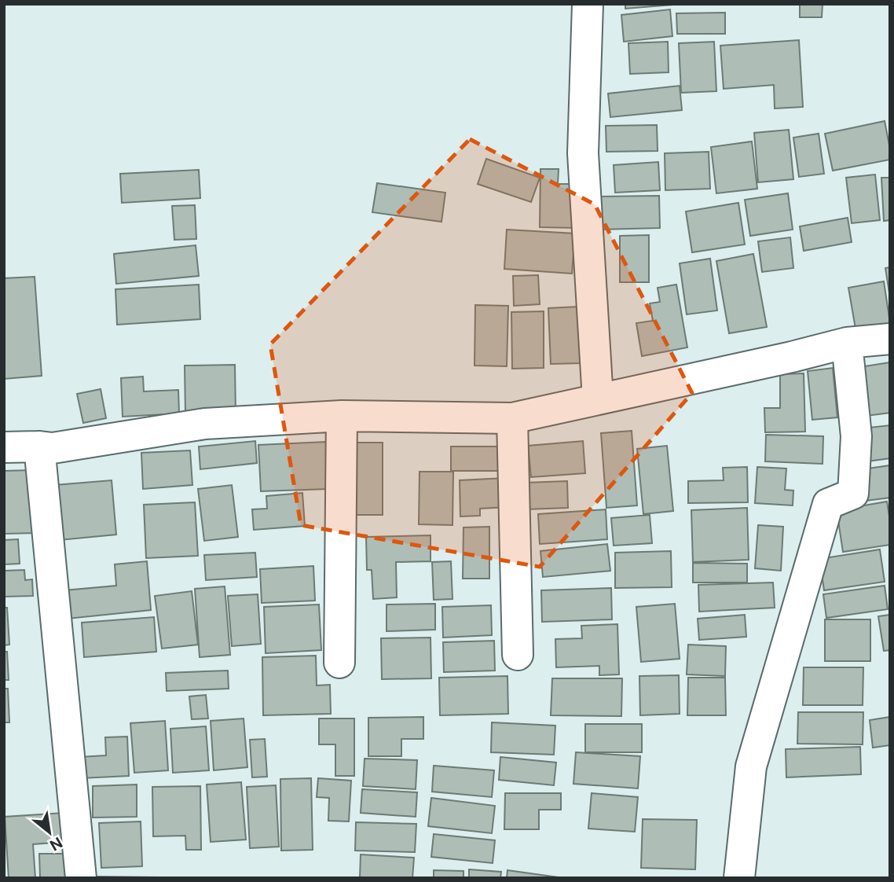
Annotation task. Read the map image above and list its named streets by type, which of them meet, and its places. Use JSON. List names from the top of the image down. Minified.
{"north":"bottom right"}
